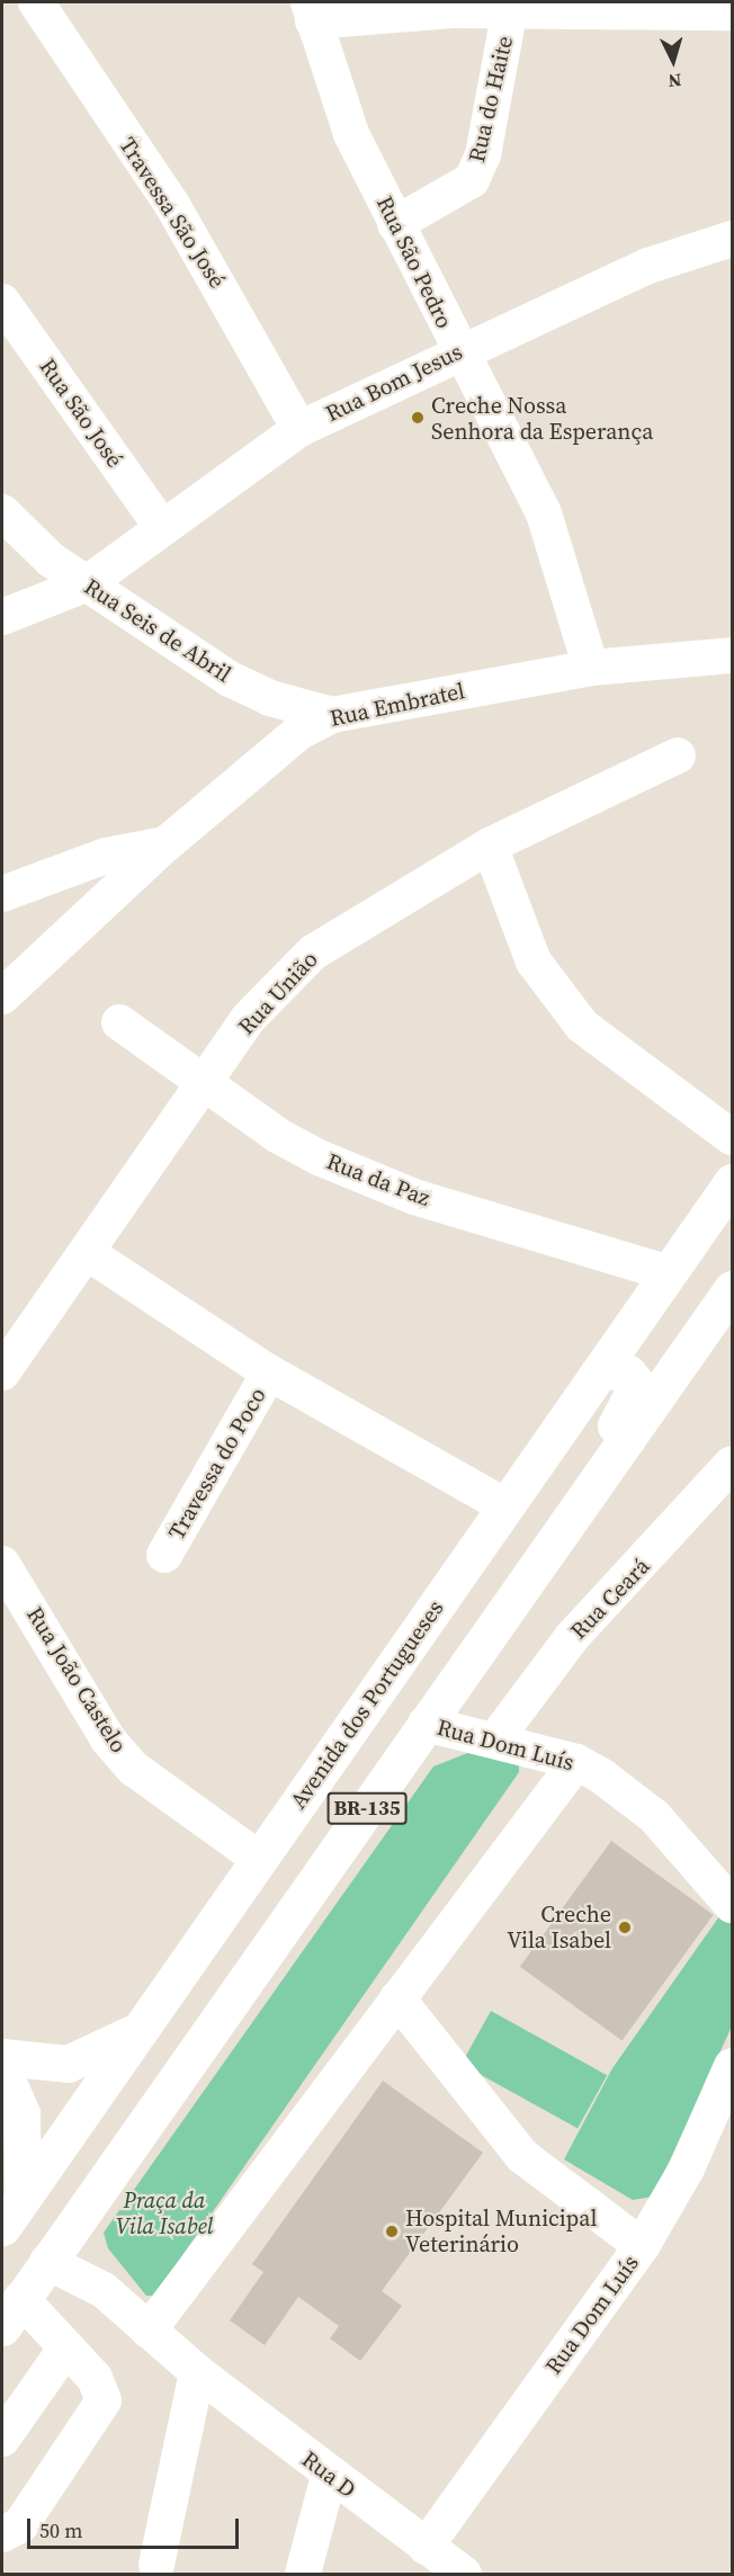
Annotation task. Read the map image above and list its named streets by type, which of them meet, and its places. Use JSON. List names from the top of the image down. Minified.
{"streets":{"main road":["Avenida dos Portugueses","BR-135"],"street":["Rua do Haite","Travessa São José","Rua São Pedro","Rua Bom Jesus","Rua São José","Rua Seis de Abril","Rua Embratel","Rua União","Rua da Paz","Travessa do Poco","Rua Ceará","Rua João Castelo","Rua Dom Luís","Rua D"]},"crossings":[["Rua do Haite","Rua São Pedro"],["Travessa São José","Rua Bom Jesus"],["Rua São Pedro","Rua Bom Jesus"],["Rua São Pedro","Rua Embratel"],["Rua Bom Jesus","Rua São José"],["Rua Bom Jesus","Rua Seis de Abril"],["Rua Seis de Abril","Rua Embratel"],["Rua União","Rua da Paz"],["Rua da Paz","Avenida dos Portugueses"],["Rua Ceará","Rua Dom Luís"],["Rua João Castelo","Avenida dos Portugueses"],["Rua Dom Luís","BR-135"],["Rua Dom Luís","Rua D"],["BR-135","Rua D"]],"parks":["Praça da Vila Isabel"],"places":["Creche Nossa Senhora da Esperança","Creche Vila Isabel","Hospital Municipal Veterinário"],"scale_bar":"50 m","north":"bottom"}
